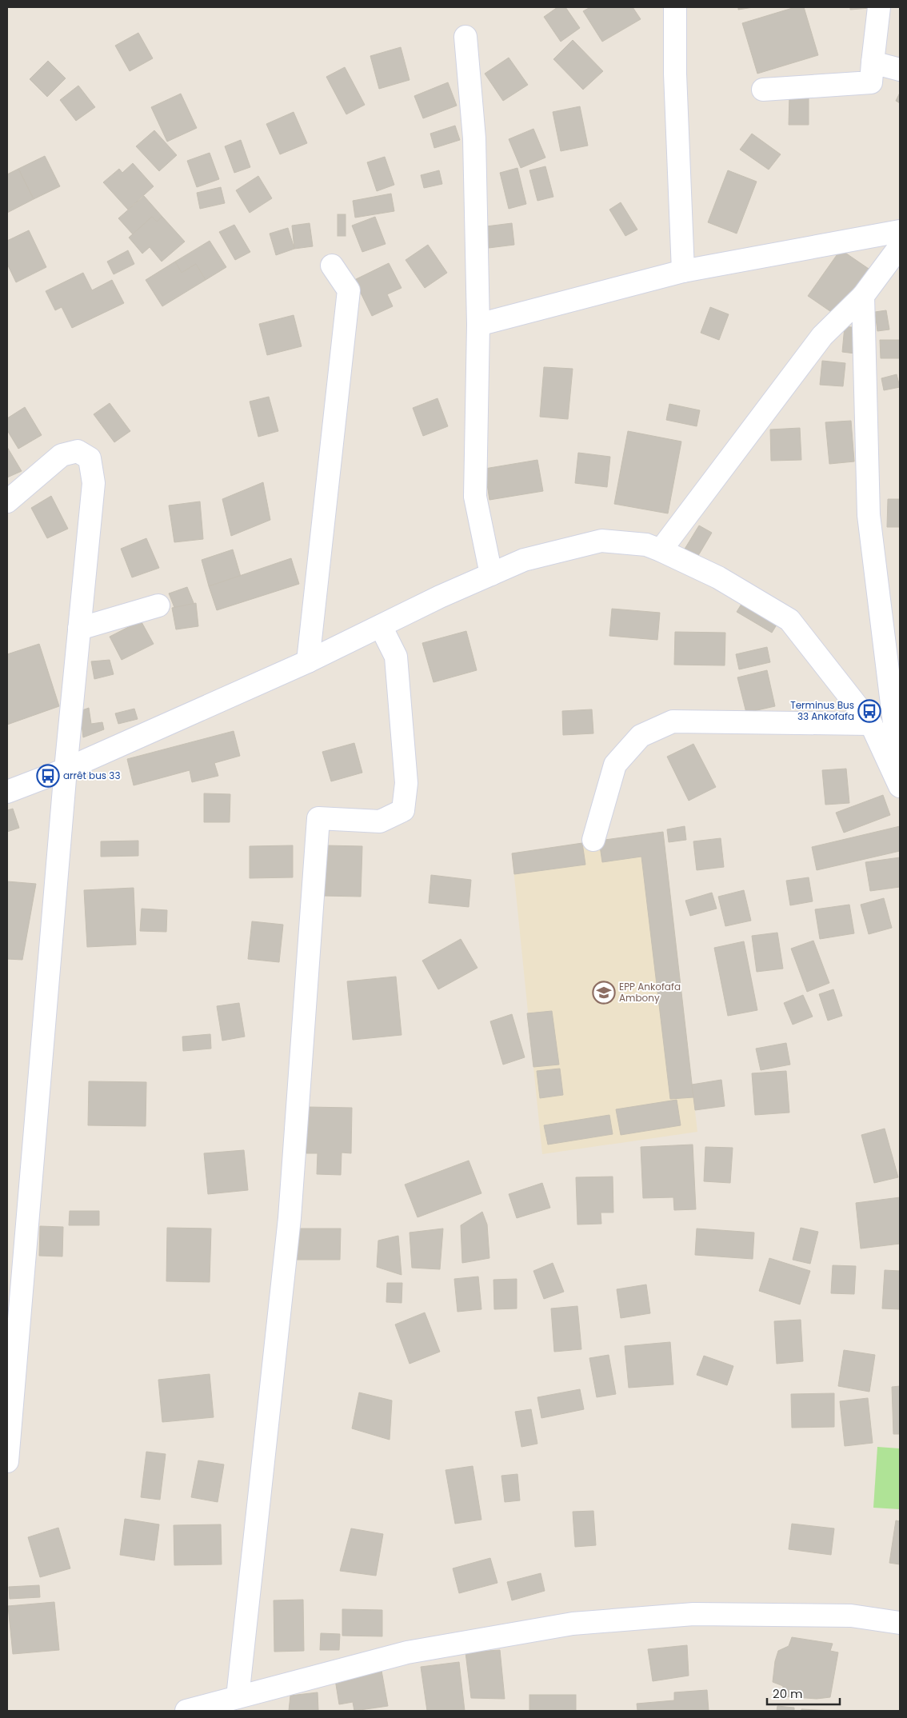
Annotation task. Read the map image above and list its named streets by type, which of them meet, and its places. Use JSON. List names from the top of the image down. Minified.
{"places":{"bus stop":["Terminus Bus 33 Ankofafa","arrêt bus 33"],"school or university":["EPP Ankofafa Ambony"]},"scale_bar":"20 m"}
